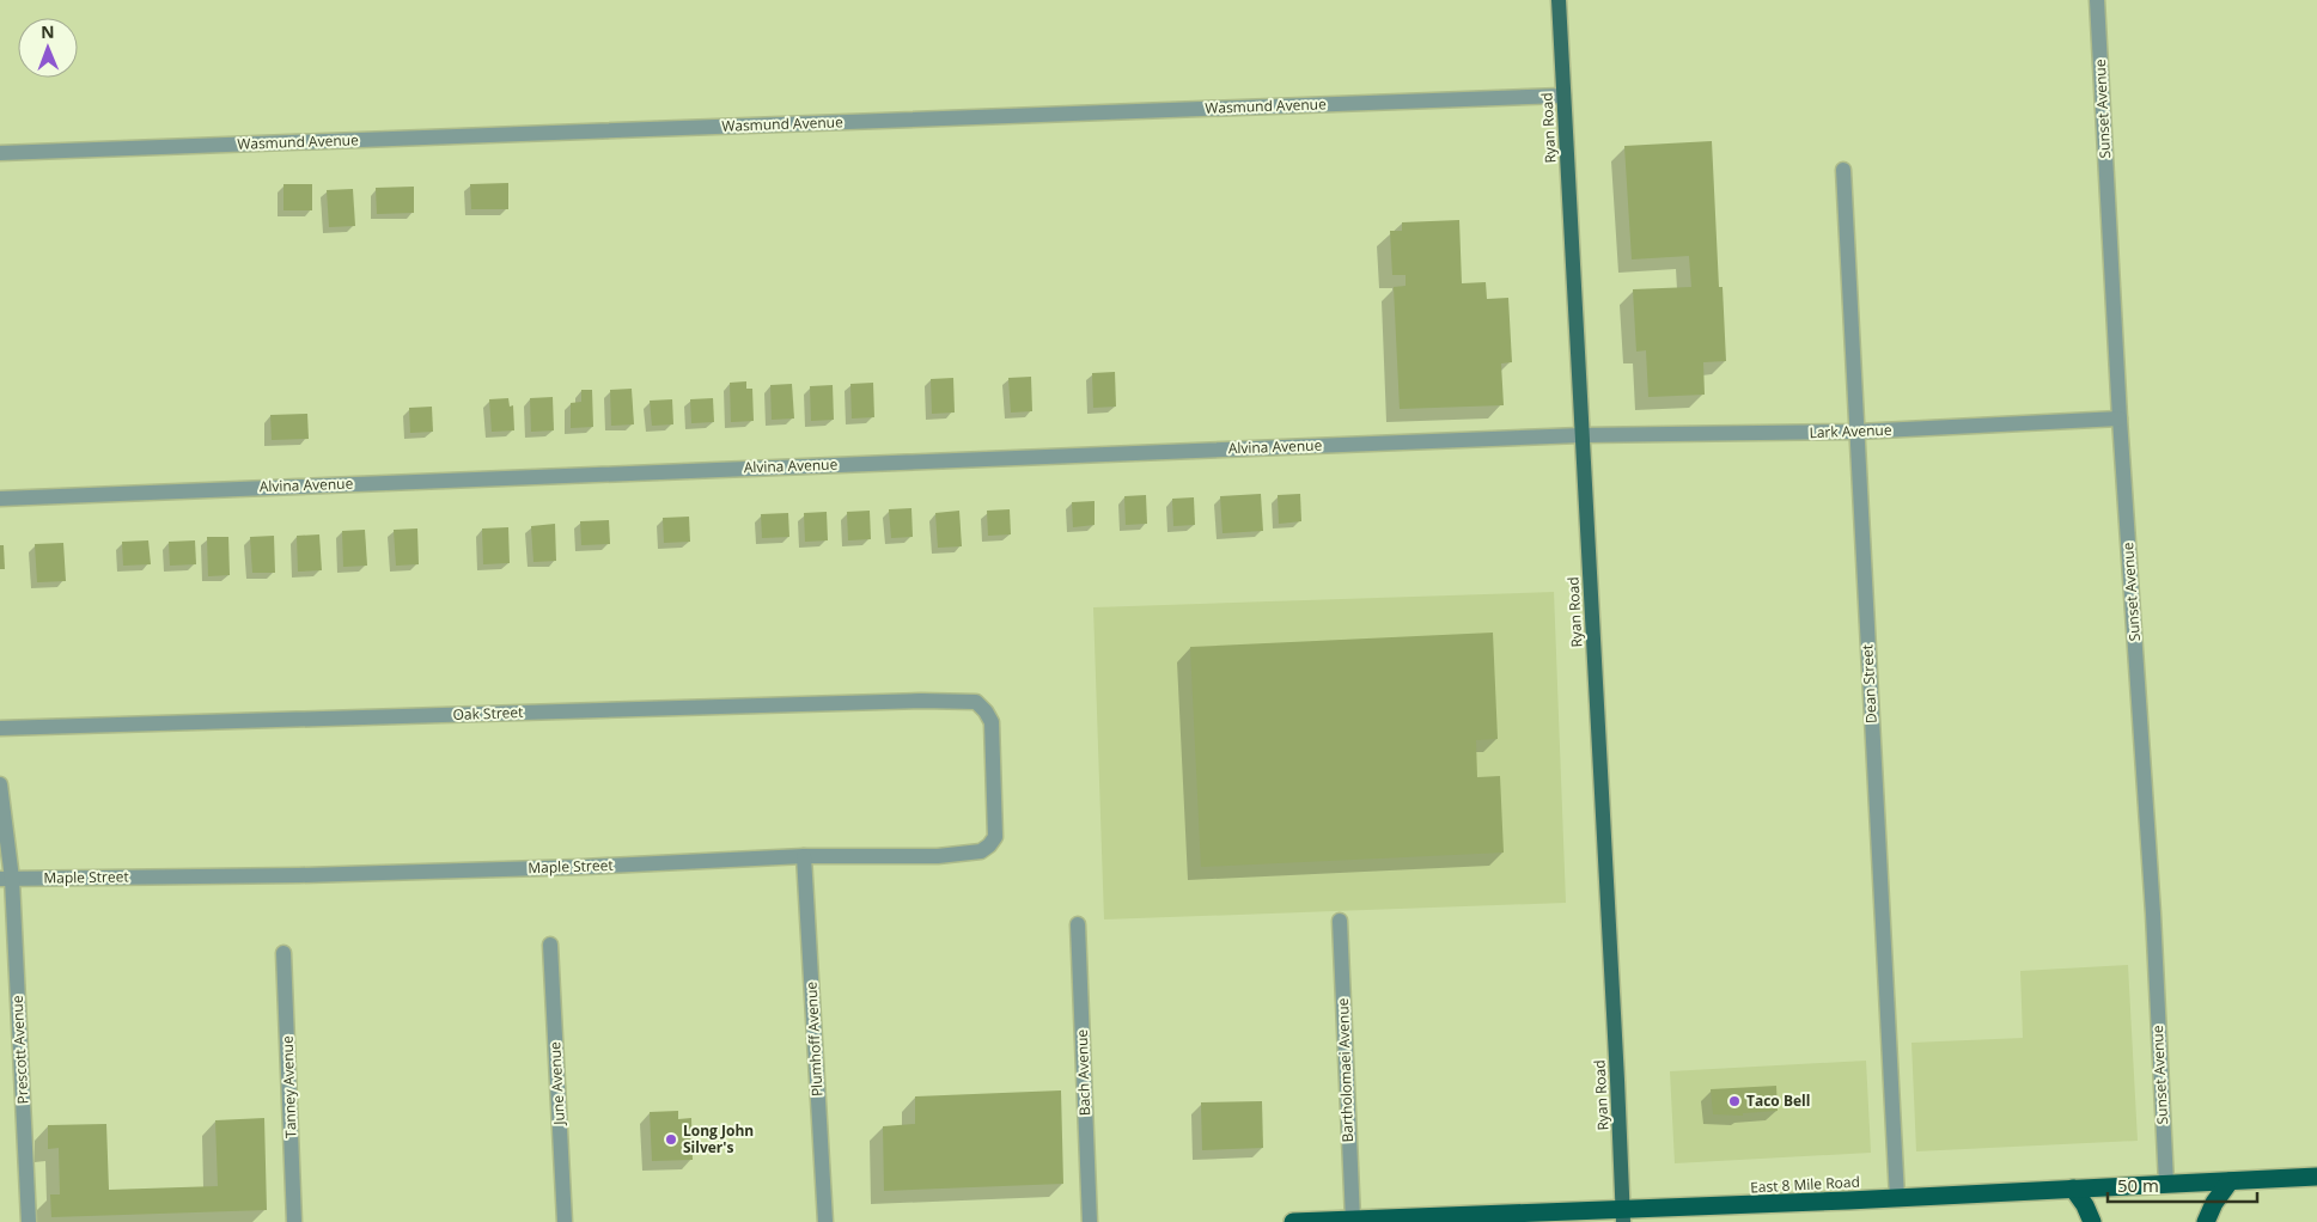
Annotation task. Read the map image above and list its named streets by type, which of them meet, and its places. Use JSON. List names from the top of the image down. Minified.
{"streets":{"highway":["East 8 Mile Road"],"main road":["Ryan Road"],"street":["Wasmund Avenue","Sunset Avenue","Lark Avenue","Alvina Avenue","Dean Street","Oak Street","Maple Street","Plumhoff Avenue","Prescott Avenue","Bartholomaei Avenue","Bach Avenue","June Avenue","Tanney Avenue"]},"crossings":[["Wasmund Avenue","Ryan Road"],["Sunset Avenue","Lark Avenue"],["Sunset Avenue","East 8 Mile Road"],["Ryan Road","Lark Avenue"],["Ryan Road","Alvina Avenue"],["Ryan Road","East 8 Mile Road"],["Lark Avenue","Alvina Avenue"],["Lark Avenue","Dean Street"],["Dean Street","East 8 Mile Road"],["Oak Street","Maple Street"],["Maple Street","Plumhoff Avenue"],["Maple Street","Prescott Avenue"],["Bartholomaei Avenue","East 8 Mile Road"]],"places":["Taco Bell","Long John Silver's"],"scale_bar":"50 m","north":"top"}
